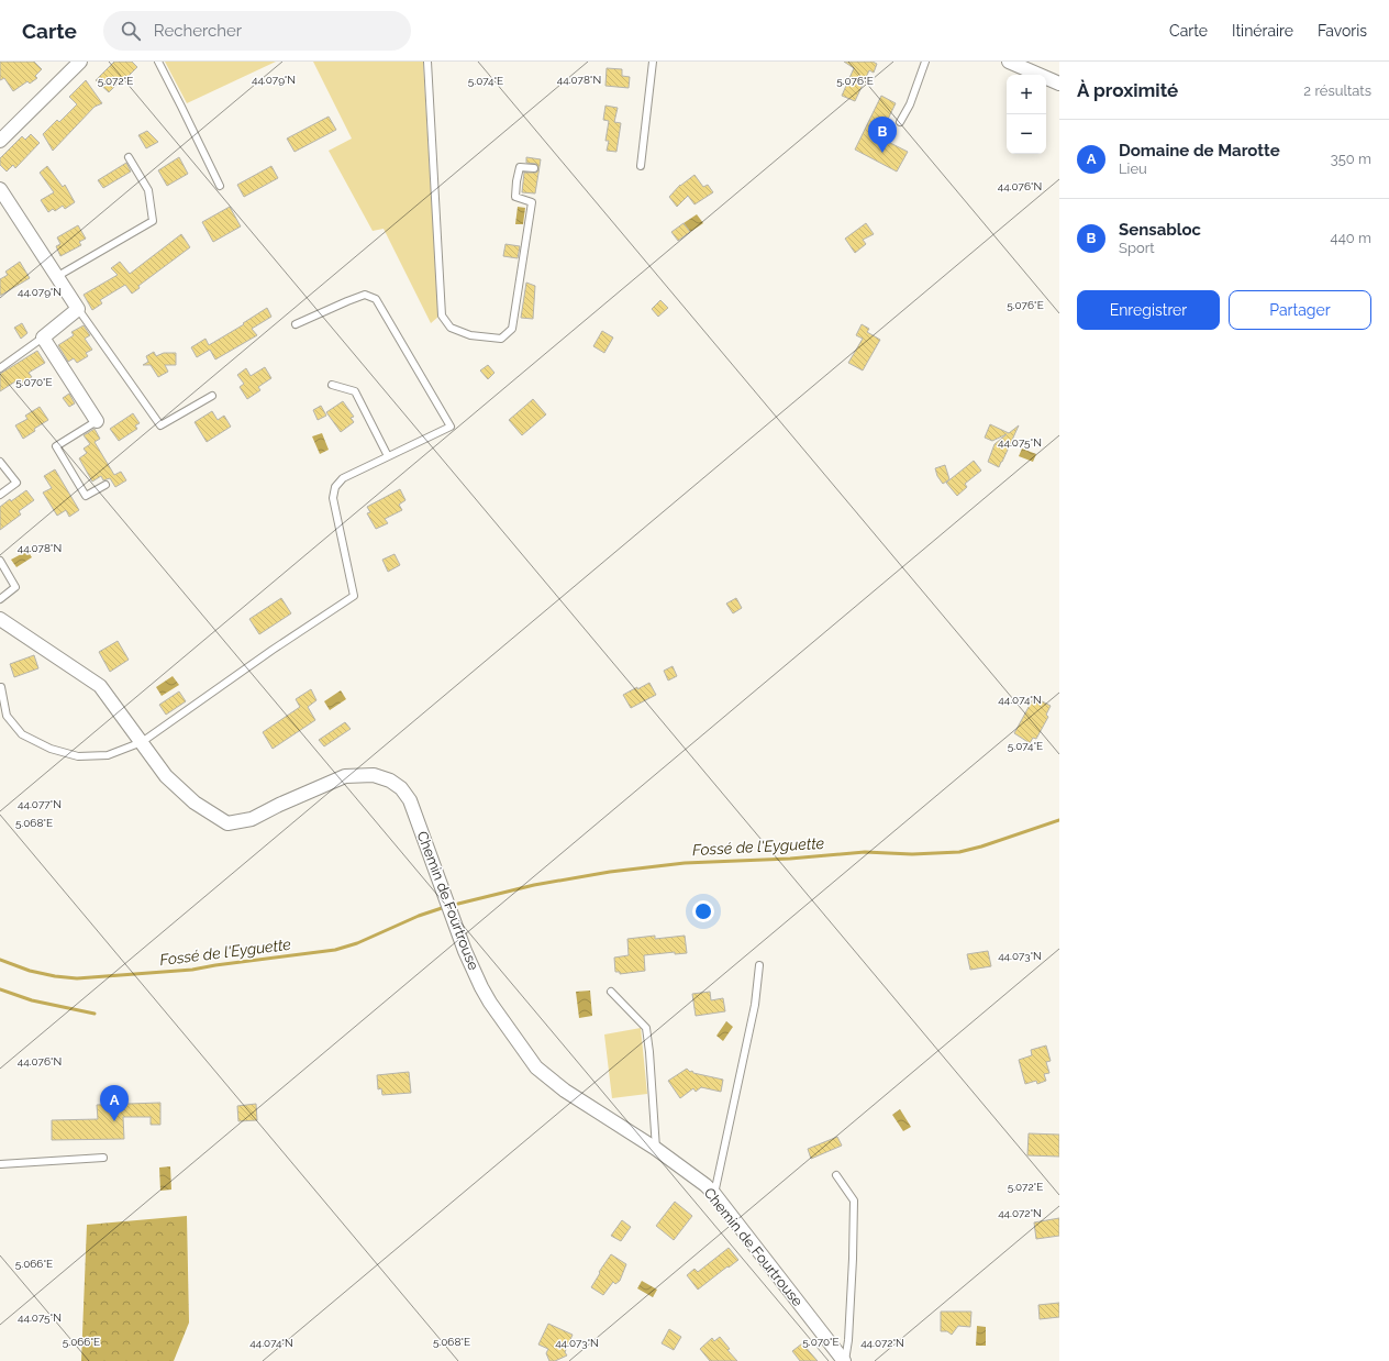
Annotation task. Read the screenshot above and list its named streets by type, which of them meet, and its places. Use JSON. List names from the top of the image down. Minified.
{"streets":{"street":["Chemin de Fourtrouse"]},"water":["Fossé de l'Eyguette"],"page":{"header":"Carte","search":"Rechercher","nav":["Carte","Itinéraire","Favoris"],"heading":["À proximité","2 résultats"],"map_buttons":["+","−"],"pins":["B","A"],"list":[{"mark":"A","name":"Domaine de Marotte","note":"Lieu","value":"350 m"},{"mark":"B","name":"Sensabloc","note":"Sport","value":"440 m"}],"buttons":["Enregistrer","Partager"]},"coordinates":["44.079°N","44.078°N","5.072°E","5.074°E","5.076°E","44.076°N","5.070°E","44.075°N","44.074°N","44.077°N","5.068°E","44.073°N","44.072°N","5.066°E"]}
